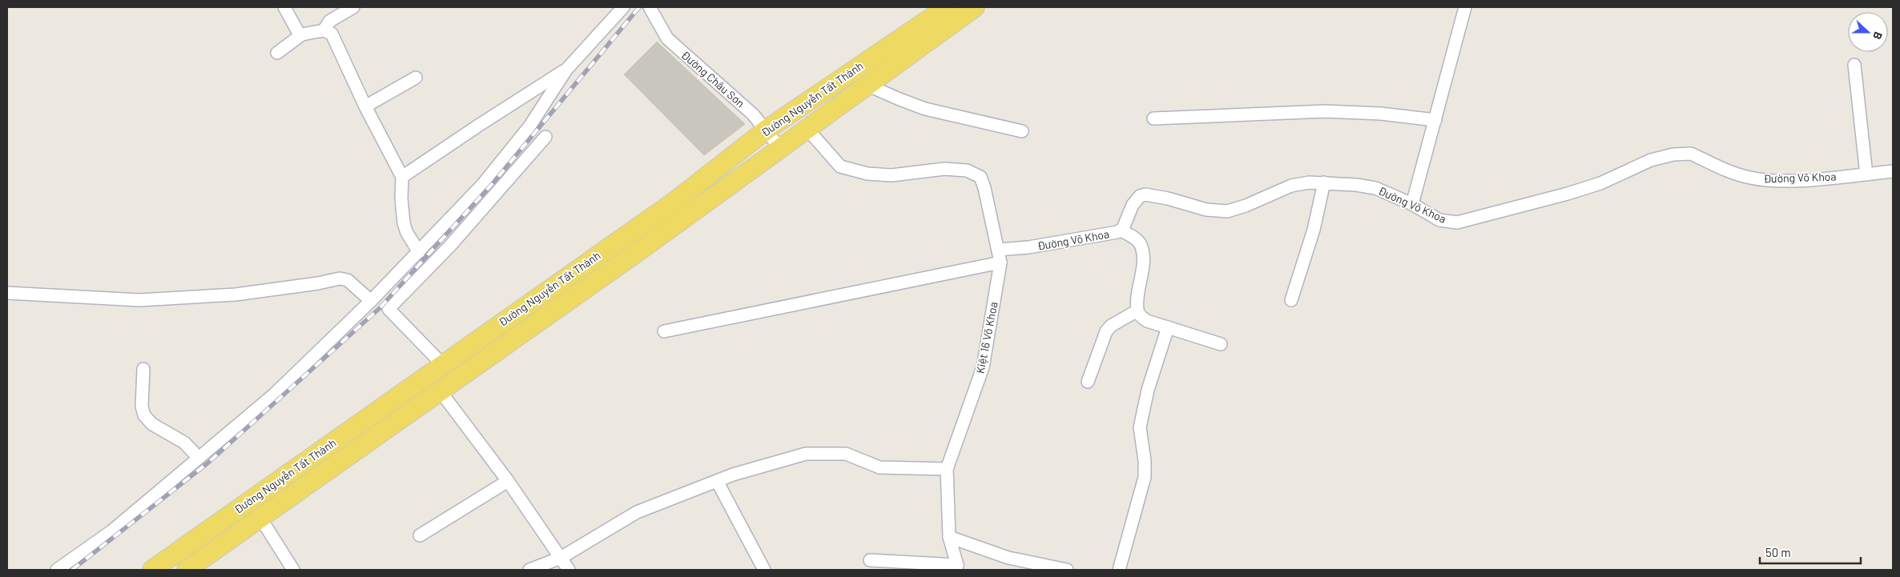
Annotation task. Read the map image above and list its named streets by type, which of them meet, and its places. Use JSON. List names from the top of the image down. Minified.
{"streets":{"main road":["Đường Nguyễn Tất Thành"],"street":["Đường Châu Sơn","Đường Võ Khoa","Kiệt 16 Võ Khoa"]},"crossings":[["Đường Châu Sơn","Đường Nguyễn Tất Thành"],["Đường Võ Khoa","Kiệt 16 Võ Khoa"]],"scale_bar":"50 m","north":"right"}
